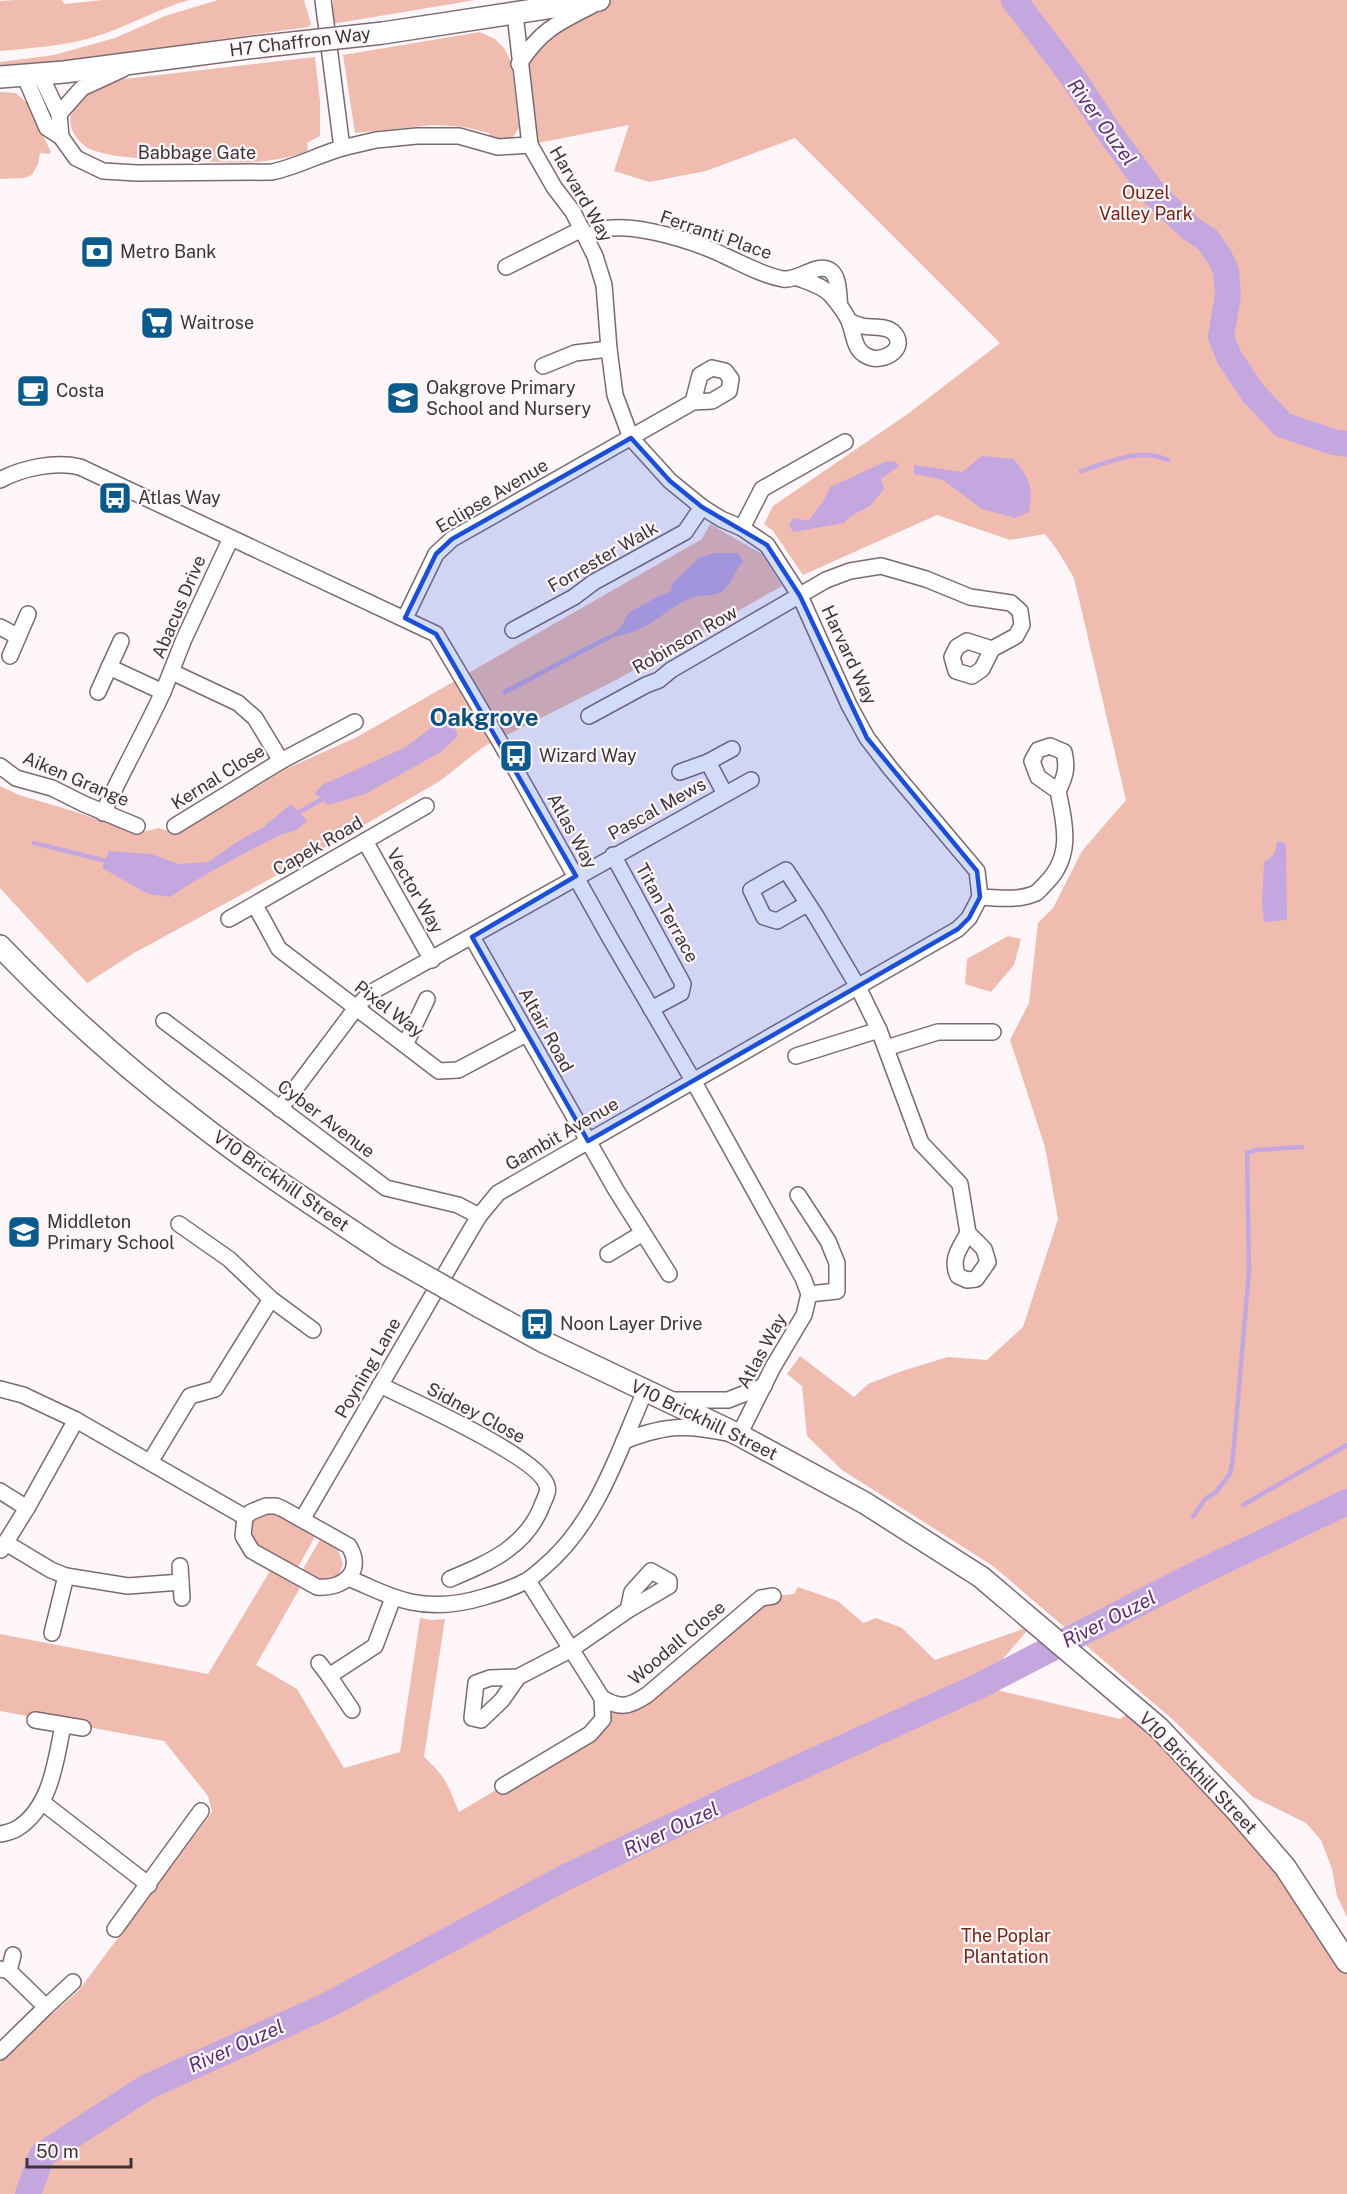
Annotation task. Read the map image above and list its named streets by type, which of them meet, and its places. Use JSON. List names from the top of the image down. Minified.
{"streets":{"street":["H7 Chaffron Way","Babbage Gate","Harvard Way","Ferranti Place","Eclipse Avenue","Forrester Walk","Abacus Drive","Robinson Row","Kernal Close","Aiken Grange","Pascal Mews","Atlas Way","Capek Road","Vector Way","Titan Terrace","Pixel Way","Altair Road","Cyber Avenue","Gambit Avenue","V10 Brickhill Street","Poyning Lane","Sidney Close","Woodall Close"]},"crossings":[["H7 Chaffron Way","Babbage Gate"],["Babbage Gate","Harvard Way"],["Harvard Way","Ferranti Place"],["Harvard Way","Eclipse Avenue"],["Harvard Way","Forrester Walk"],["Harvard Way","Robinson Row"],["Eclipse Avenue","Atlas Way"],["Abacus Drive","Kernal Close"],["Abacus Drive","Aiken Grange"],["Abacus Drive","Atlas Way"],["Pascal Mews","Atlas Way"],["Pascal Mews","Titan Terrace"],["Atlas Way","Titan Terrace"],["Atlas Way","Gambit Avenue"],["Atlas Way","V10 Brickhill Street"],["Capek Road","Vector Way"],["Capek Road","Pixel Way"],["Pixel Way","Altair Road"],["Altair Road","Gambit Avenue"],["Cyber Avenue","Gambit Avenue"],["Gambit Avenue","Poyning Lane"],["Poyning Lane","Sidney Close"]],"districts":["Oakgrove"],"water":["River Ouzel"],"parks":["Ouzel Valley Park","The Poplar Plantation"],"places":{"bank":["Metro Bank"],"supermarket":["Waitrose"],"cafe":["Costa"],"school or university":["Oakgrove Primary School and Nursery","Middleton Primary School"],"bus stop":["Atlas Way","Wizard Way","Noon Layer Drive"]},"scale_bar":"50 m"}
